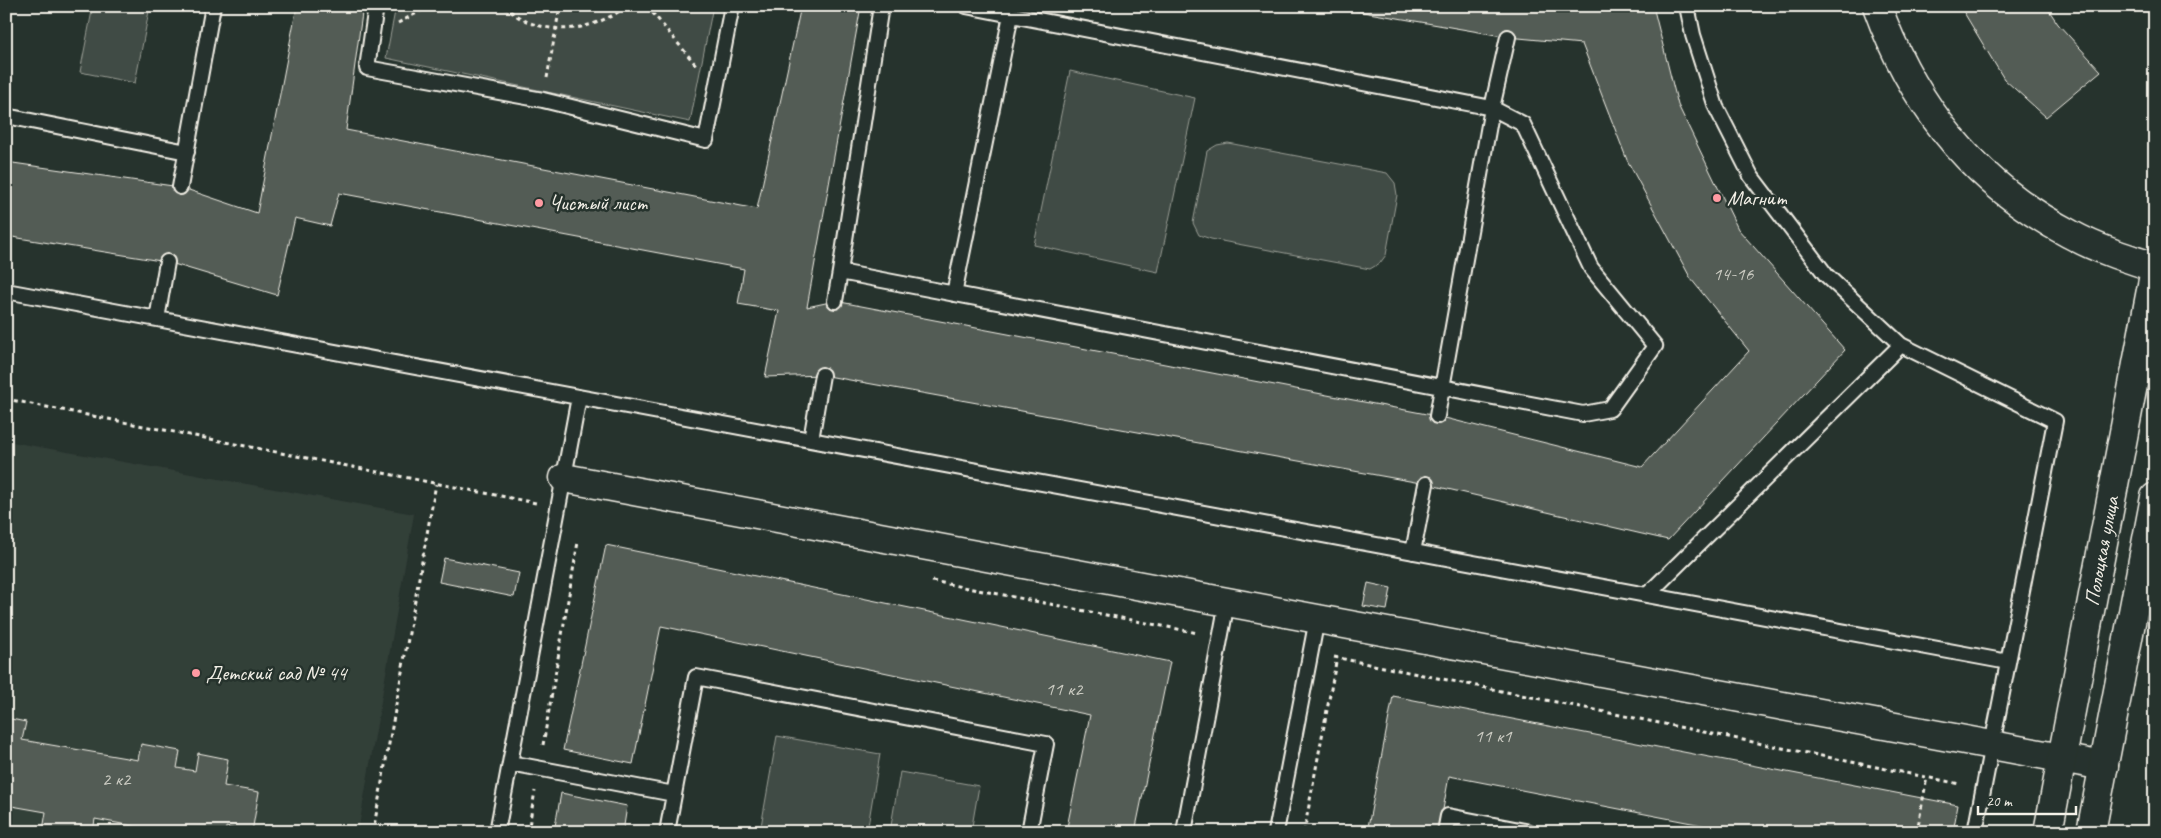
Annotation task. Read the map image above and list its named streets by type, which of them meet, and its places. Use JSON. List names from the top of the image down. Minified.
{"streets":{"street":["Полоцкая улица"]},"places":["Магнит","Чистый лист","Детский сад № 44"],"house_numbers":["14-16","11 к2","11 к1","2 к2"],"scale_bar":"20 m"}
